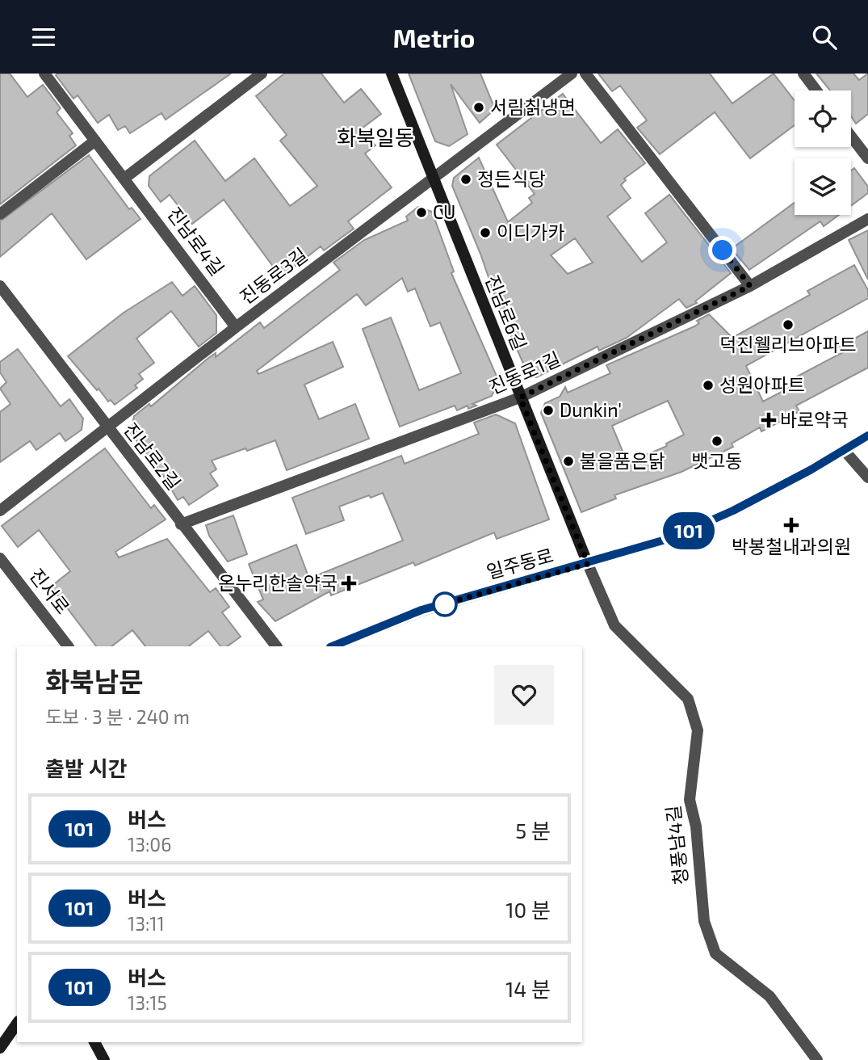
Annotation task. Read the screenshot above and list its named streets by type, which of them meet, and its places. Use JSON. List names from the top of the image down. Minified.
{"streets":{"main road":["진남로6길","일주동로"],"street":["진남로4길","진동로3길","진동로1길","진남로2길","진서로","청풍남4길"]},"crossings":[["진남로4길","진동로3길"],["진동로3길","진남로6길"],["진동로3길","진남로2길"],["진남로6길","진동로1길"],["진남로6길","일주동로"],["진남로6길","청풍남4길"],["진동로1길","진남로2길"],["일주동로","청풍남4길"]],"districts":["화북일동"],"places":{"other":["서림칡냉면","정든식당","CU","이디가카","덕진웰리브아파트","성원아파트","Dunkin'","뱃고동","불을품은닭"],"health":["바로약국","박봉철내과의원","온누리한솔약국"]},"lines":["bus line 101"],"page":{"header":"Metrio","on_map":"101","heading":[["화북남문","도보 · 3 분 · 240 m"],"출발 시간"],"list":[{"mark":"101","name":"버스","note":"13:06","value":"5 분"},{"mark":"101","name":"버스","note":"13:11","value":"10 분"},{"mark":"101","name":"버스","note":"13:15","value":"14 분"}]}}
